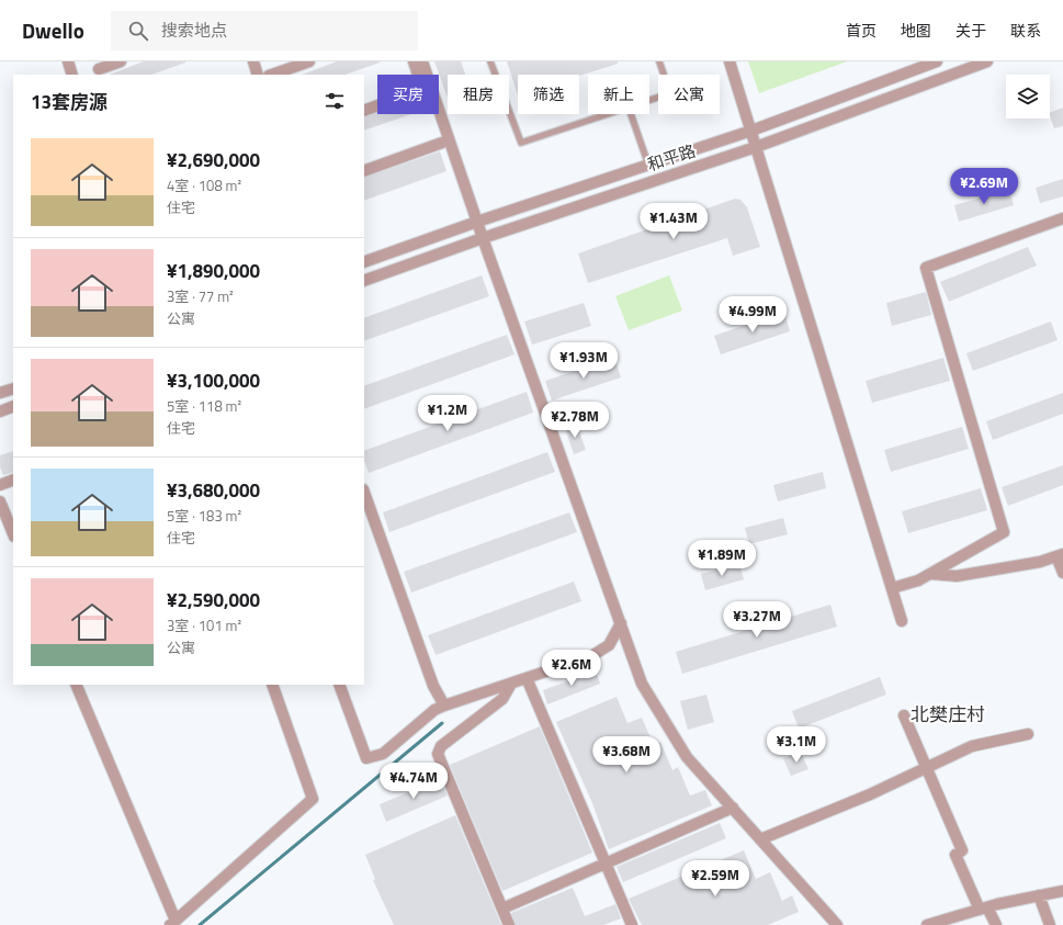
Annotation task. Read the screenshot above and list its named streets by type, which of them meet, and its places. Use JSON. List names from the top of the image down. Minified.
{"streets":{"street":["和平路"]},"districts":["北樊庄村"],"page":{"header":"Dwello","search":"搜索地点","nav":["首页","地图","关于","联系"],"chip":["买房","租房","筛选","新上","公寓"],"heading":"13套房源","list":[{"name":"¥2,690,000","note":"4室 · 108 m² · 住宅"},{"name":"¥1,890,000","note":"3室 · 77 m² · 公寓"},{"name":"¥3,100,000","note":"5室 · 118 m² · 住宅"},{"name":"¥3,680,000","note":"5室 · 183 m² · 住宅"},{"name":"¥2,590,000","note":"3室 · 101 m² · 公寓"}],"price":["¥2.69M","¥1.43M","¥4.99M","¥1.93M","¥1.2M","¥2.78M","¥1.89M","¥3.27M","¥2.6M","¥3.1M","¥3.68M","¥4.74M","¥2.59M"]}}
